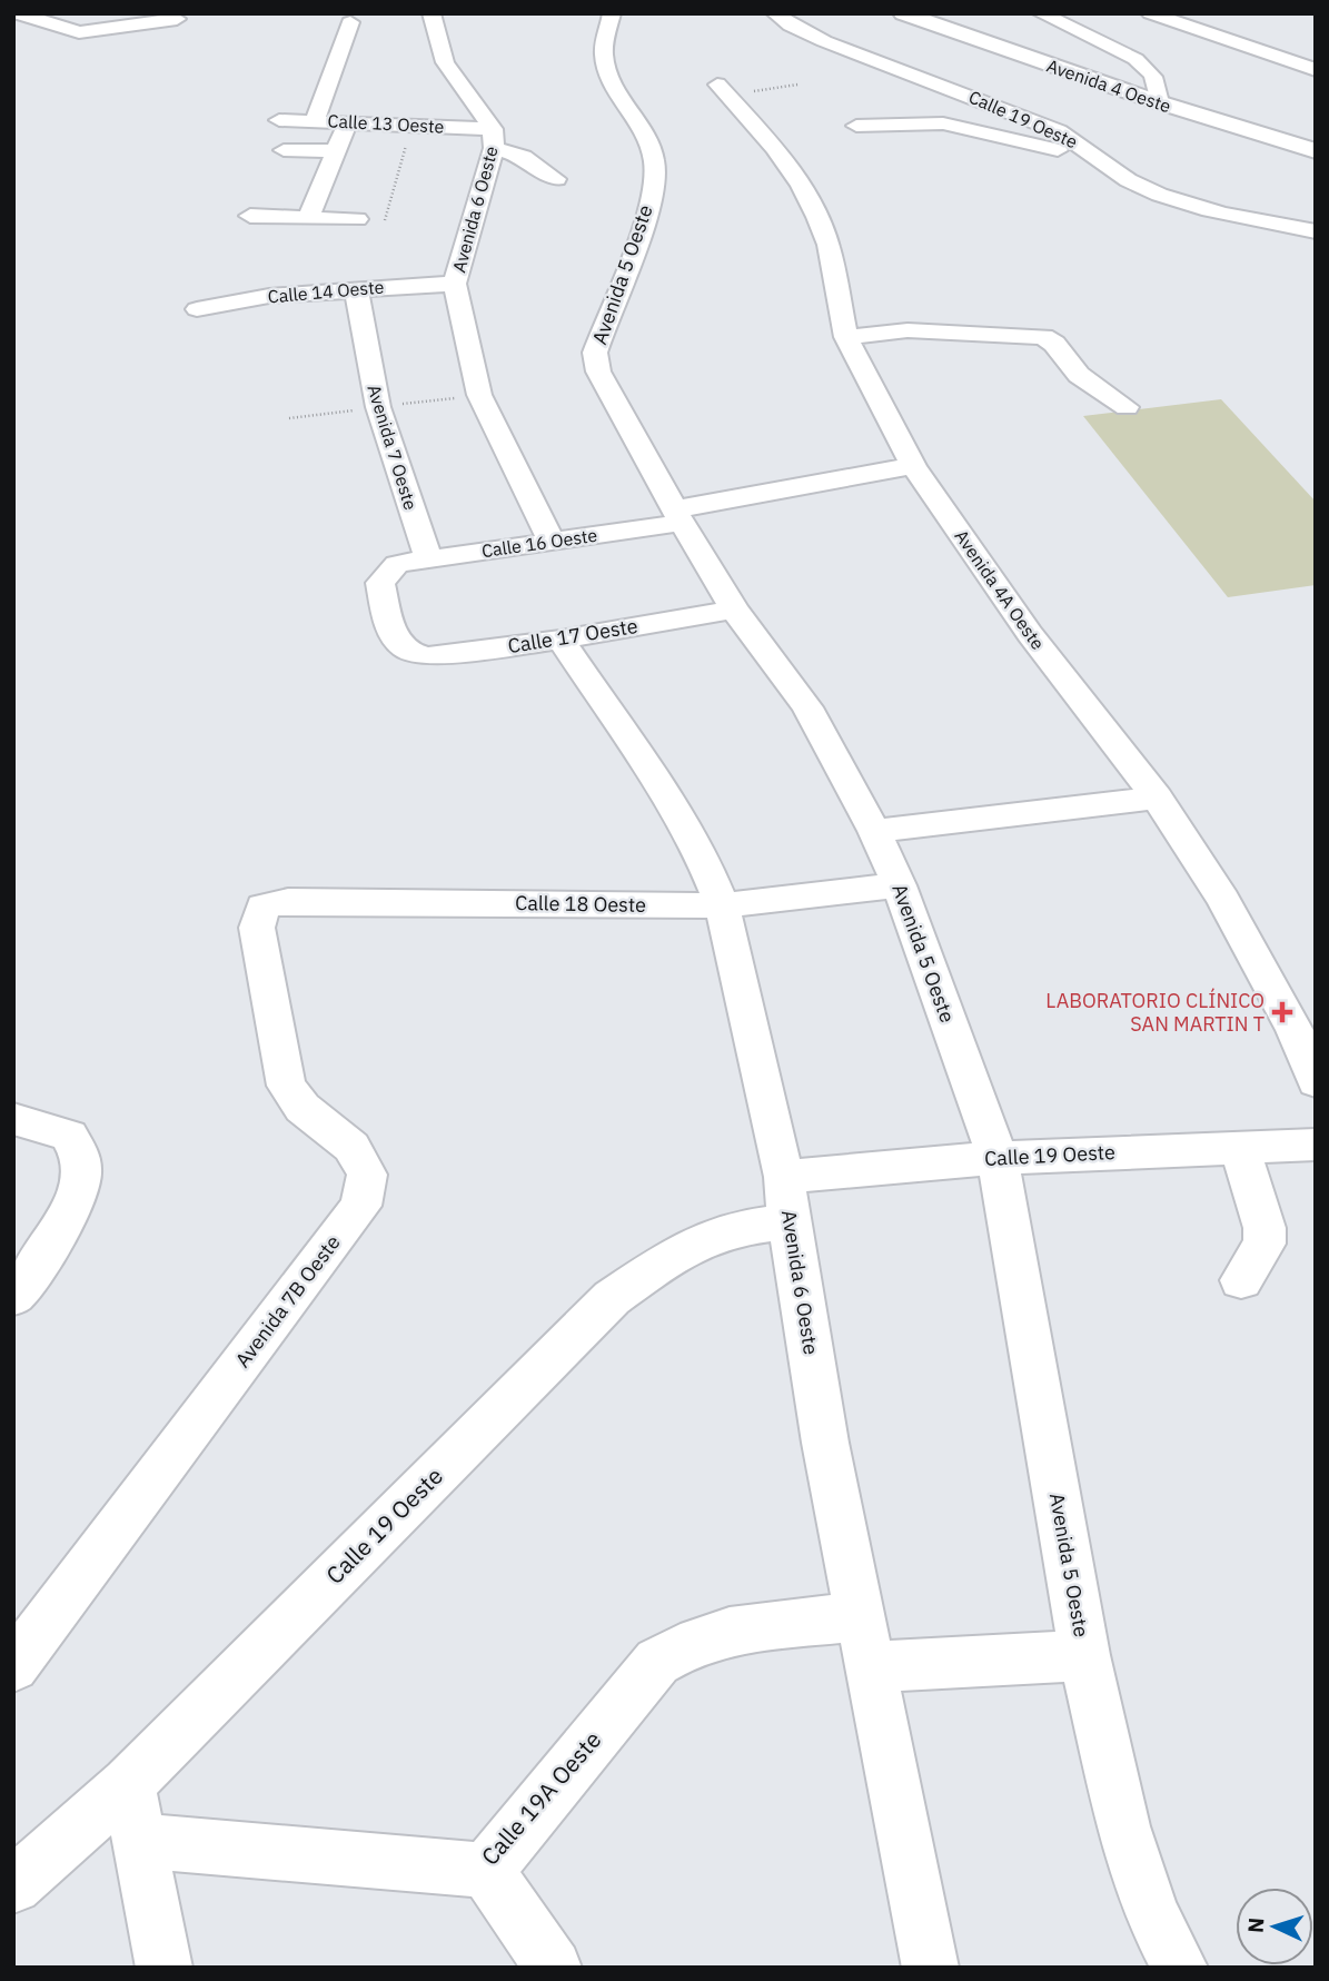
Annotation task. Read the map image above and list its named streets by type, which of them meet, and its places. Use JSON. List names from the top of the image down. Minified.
{"streets":{"main road":["Avenida 4 Oeste"],"street":["Calle 19 Oeste","Calle 13 Oeste","Avenida 6 Oeste","Avenida 5 Oeste","Calle 14 Oeste","Avenida 7 Oeste","Calle 16 Oeste","Avenida 4A Oeste","Calle 17 Oeste","Calle 18 Oeste","Avenida 7B Oeste","Calle 19A Oeste"]},"crossings":[["Calle 19 Oeste","Avenida 6 Oeste"],["Calle 19 Oeste","Avenida 5 Oeste"],["Calle 13 Oeste","Avenida 6 Oeste"],["Avenida 6 Oeste","Calle 14 Oeste"],["Avenida 6 Oeste","Calle 16 Oeste"],["Avenida 6 Oeste","Calle 17 Oeste"],["Avenida 6 Oeste","Calle 18 Oeste"],["Avenida 6 Oeste","Calle 19A Oeste"],["Avenida 5 Oeste","Calle 16 Oeste"],["Avenida 5 Oeste","Calle 17 Oeste"],["Avenida 5 Oeste","Calle 18 Oeste"],["Calle 14 Oeste","Avenida 7 Oeste"],["Avenida 7 Oeste","Calle 16 Oeste"],["Calle 16 Oeste","Avenida 4A Oeste"],["Calle 16 Oeste","Calle 17 Oeste"],["Calle 18 Oeste","Avenida 7B Oeste"]],"places":{"health":["LABORATORIO CLÍNICO SAN MARTIN T"]},"north":"left"}
